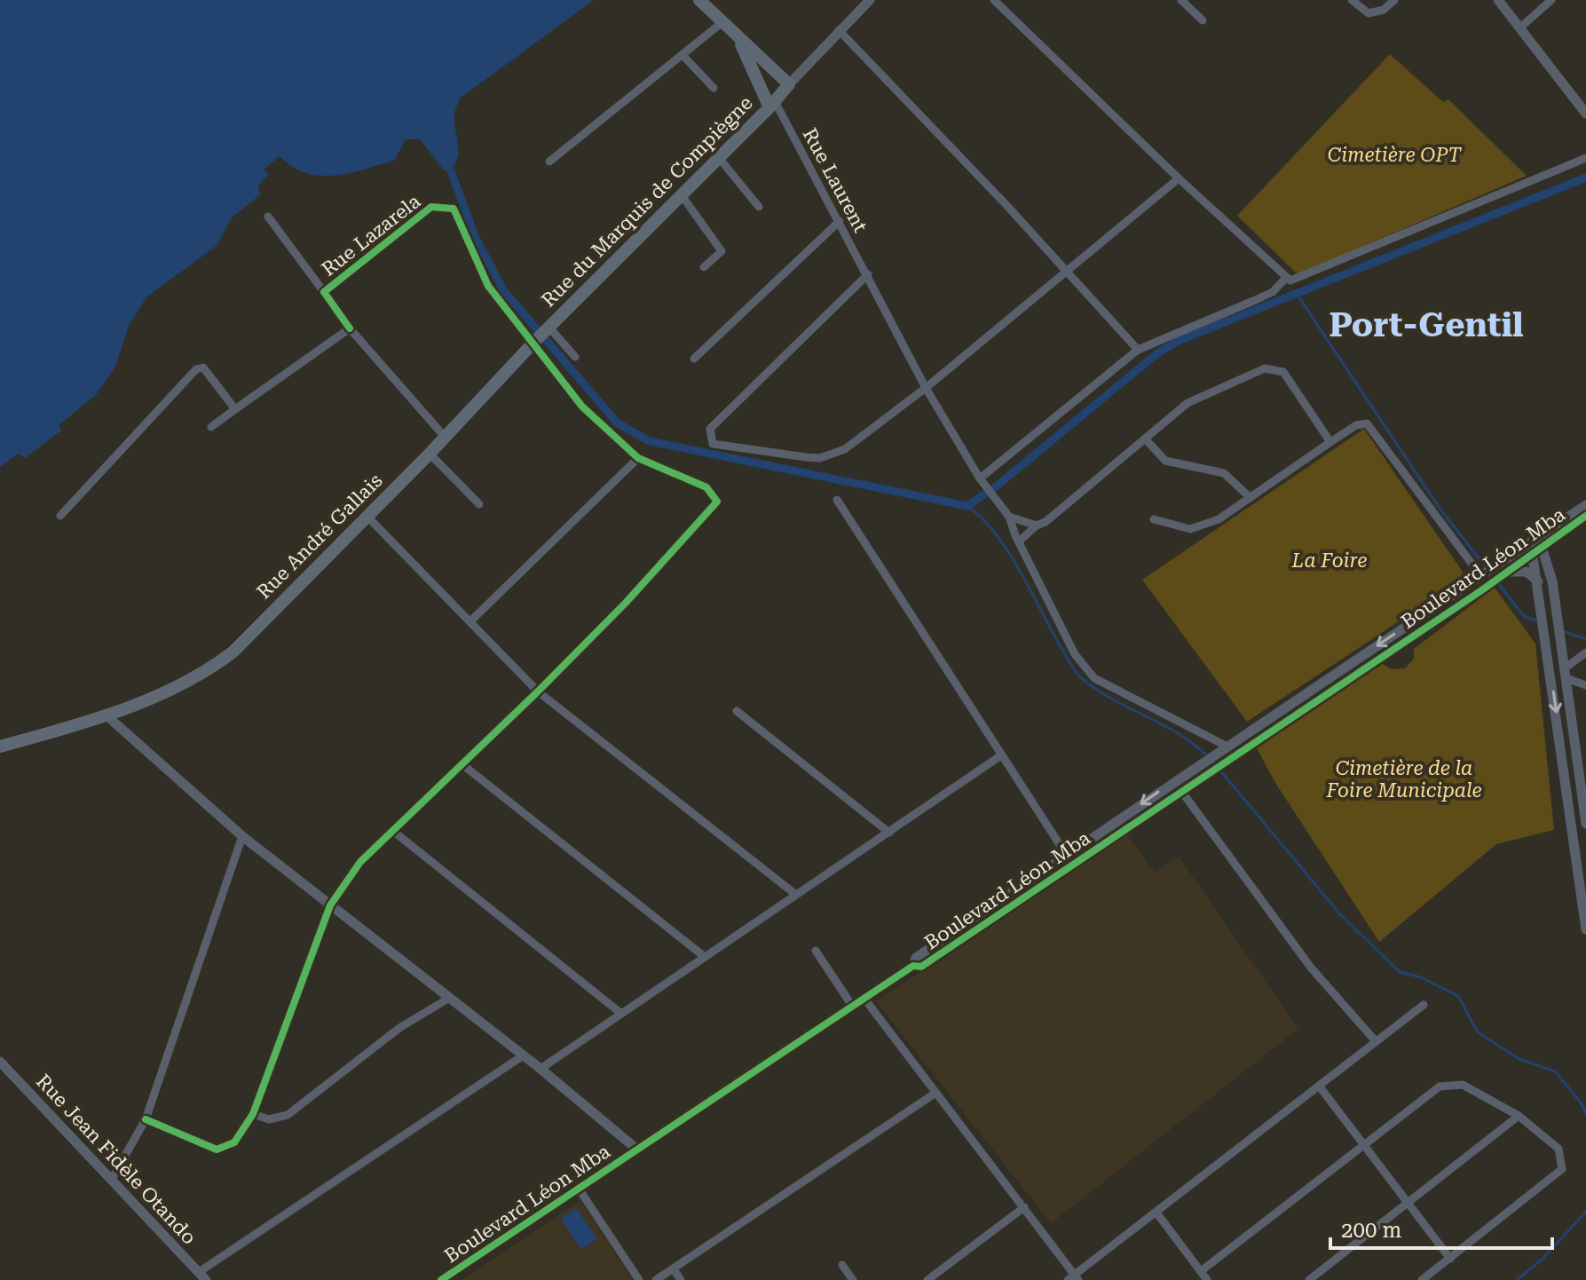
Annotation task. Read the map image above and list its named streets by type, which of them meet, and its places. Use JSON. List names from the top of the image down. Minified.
{"streets":{"main road":["Rue du Marquis de Compiègne","Rue André Gallais"],"street":["Rue Laurent","Rue Lazarela","Boulevard Léon Mba","Rue Jean Fidèle Otando"]},"crossings":[["Rue Laurent","Rue du Marquis de Compiègne"],["Rue Laurent","Boulevard Léon Mba"],["Rue du Marquis de Compiègne","Rue Lazarela"],["Rue du Marquis de Compiègne","Rue André Gallais"],["Rue Lazarela","Rue André Gallais"]],"districts":["Port-Gentil"],"parks":["Cimetière OPT","La Foire","Cimetière de la Foire Municipale"],"scale_bar":"200 m"}
